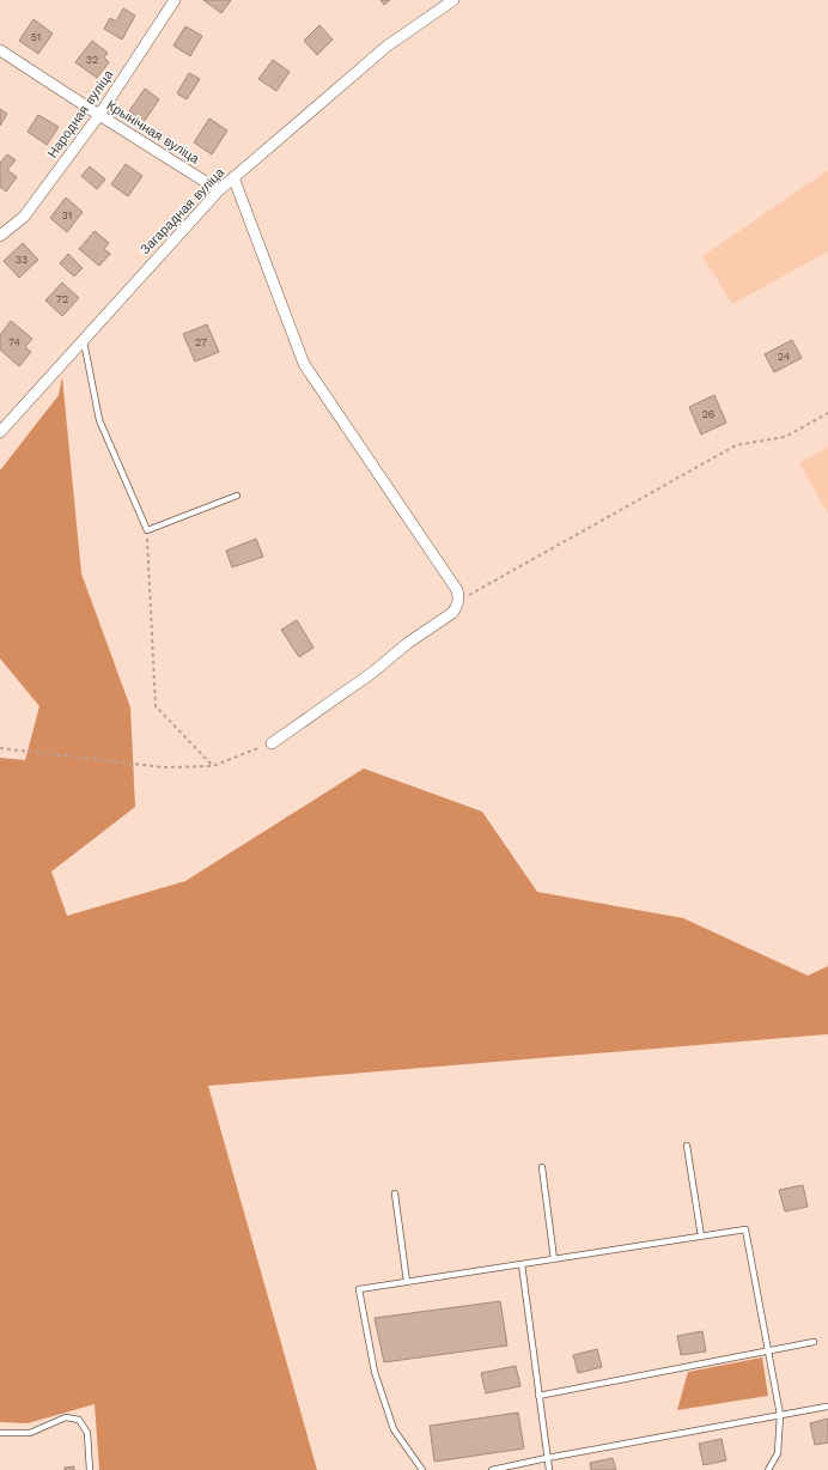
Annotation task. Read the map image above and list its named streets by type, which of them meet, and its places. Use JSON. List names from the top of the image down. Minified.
{"streets":{"street":["Народная вуліца","Крынічная вуліца","Загарадная вуліца"]},"crossings":[["Народная вуліца","Крынічная вуліца"],["Крынічная вуліца","Загарадная вуліца"]],"house_numbers":["51","32","31","33","72","74","27","24","26"]}
